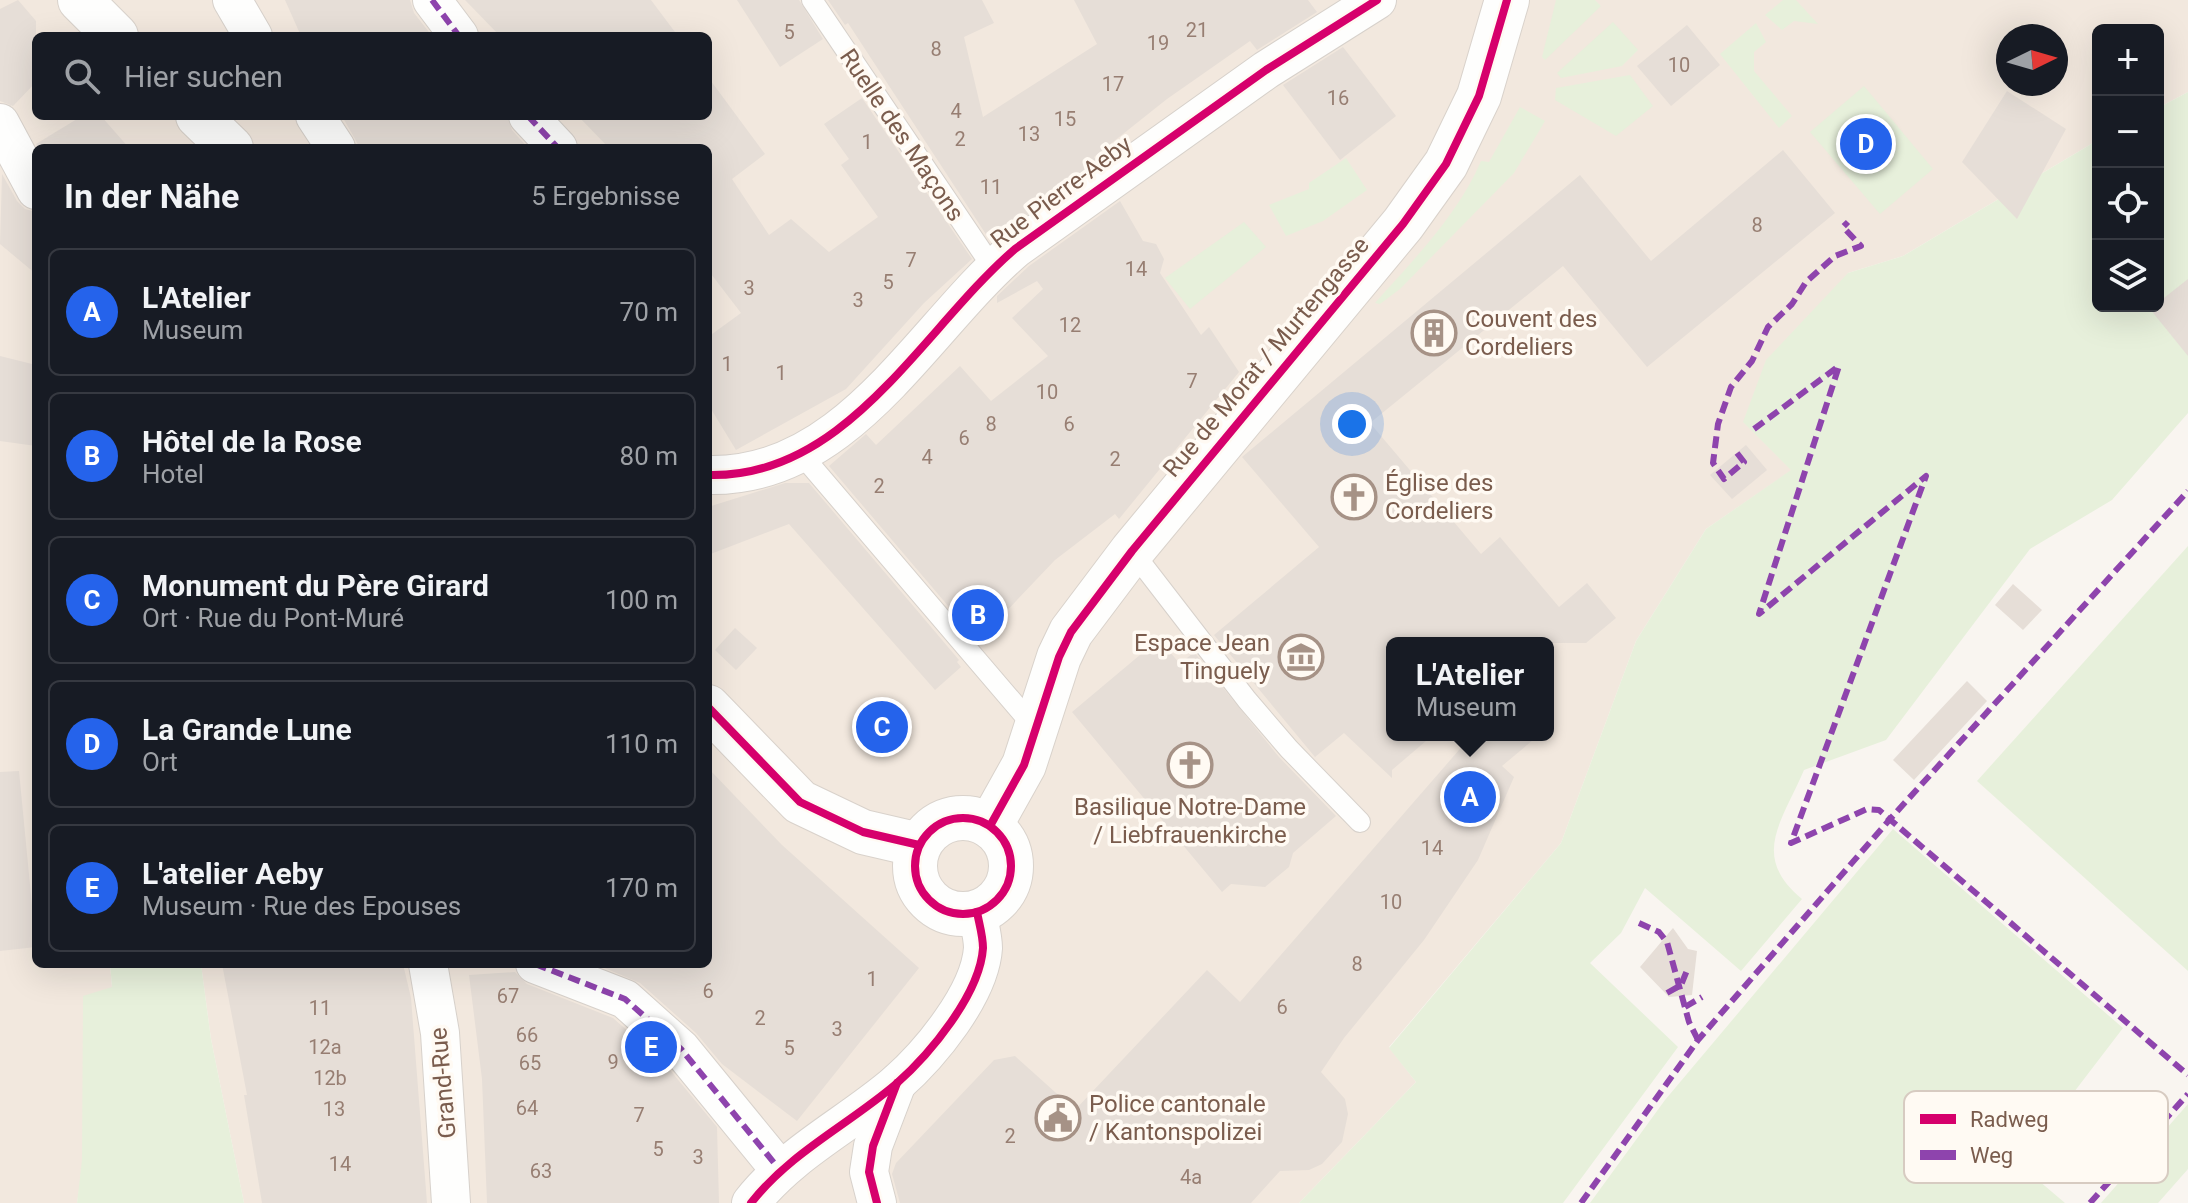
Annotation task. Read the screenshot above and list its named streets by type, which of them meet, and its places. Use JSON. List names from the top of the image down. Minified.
{"streets":{"main road":["Rue de Morat / Murtengasse"],"street":["Rue Pierre-Aeby","Grand-Rue"],"lane":["Ruelle des Maçons"]},"crossings":[["Ruelle des Maçons","Rue Pierre-Aeby"]],"places":{"building":["Couvent des Cordeliers"],"church":["Église des Cordeliers","Basilique Notre-Dame / Liebfrauenkirche"],"museum":["Espace Jean Tinguely"],"public building":["Police cantonale / Kantonspolizei"]},"house_numbers":["21","5","19","8","10","17","16","4","15","13","2","1","11","8","7","14","5","3","3","12","1","1","7","10","8","6","6","4","2","2","14","10","8","1","6","67","6","11","2","3","66","12a","5","9","65","12b","64","13","7","2","5","3","14","63","4a"],"legend":["Radweg","Weg"],"north":"right","page":{"map_buttons":["+","−"],"search":"Hier suchen","pins":["D","B","C","A","E"],"heading":["In der Nähe","5 Ergebnisse"],"list":[{"mark":"A","name":"L'Atelier","note":"Museum","value":"70 m"},{"mark":"B","name":"Hôtel de la Rose","note":"Hotel","value":"80 m"},{"mark":"C","name":"Monument du Père Girard","note":"Ort · Rue du Pont-Muré","value":"100 m"},{"mark":"D","name":"La Grande Lune","note":"Ort","value":"110 m"},{"mark":"E","name":"L'atelier Aeby","note":"Museum · Rue des Epouses","value":"170 m"}],"popup":["L'Atelier","Museum"]}}
